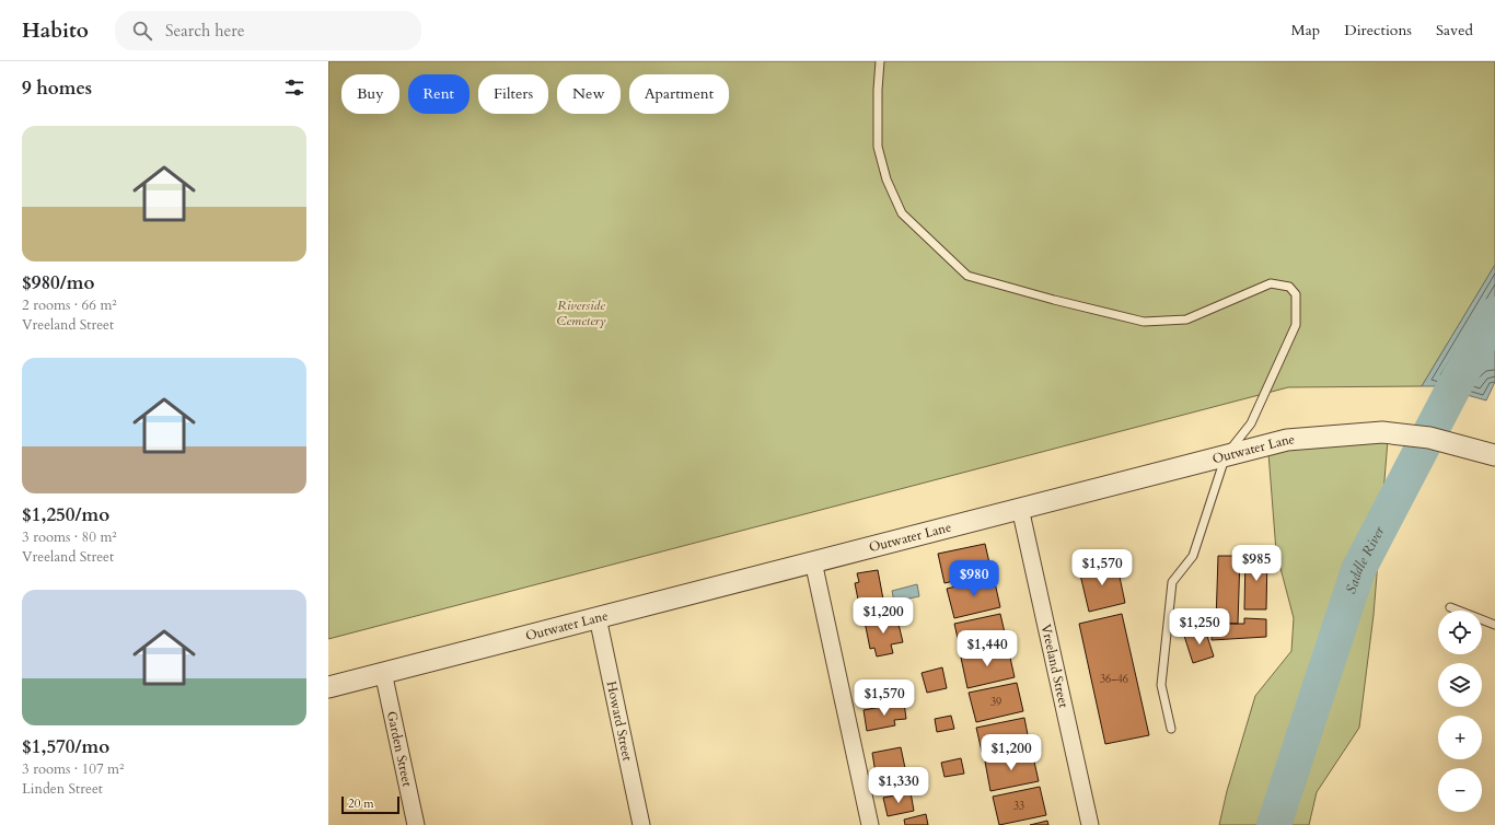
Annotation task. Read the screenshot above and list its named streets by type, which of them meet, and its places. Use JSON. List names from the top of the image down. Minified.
{"streets":{"street":["Outwater Lane","Vreeland Street","Howard Street","Garden Street"]},"crossings":[["Outwater Lane","Vreeland Street"],["Outwater Lane","Howard Street"],["Outwater Lane","Garden Street"]],"water":["Saddle River"],"parks":["Riverside Cemetery"],"house_numbers":["36–46","39","33"],"scale_bar":"20 m","page":{"header":"Habito","search":"Search here","nav":["Map","Directions","Saved"],"heading":"9 homes","chip":["Buy","Rent","Filters","New","Apartment"],"list":[{"name":"$980/mo","note":"2 rooms · 66 m² · Vreeland Street"},{"name":"$1,250/mo","note":"3 rooms · 80 m² · Vreeland Street"},{"name":"$1,570/mo","note":"3 rooms · 107 m² · Linden Street"}],"price":["$985","$1,570","$980","$1,200","$1,250","$1,440","$1,570","$1,200","$1,330"],"map_buttons":["+","−"],"scale":"20 m"}}
